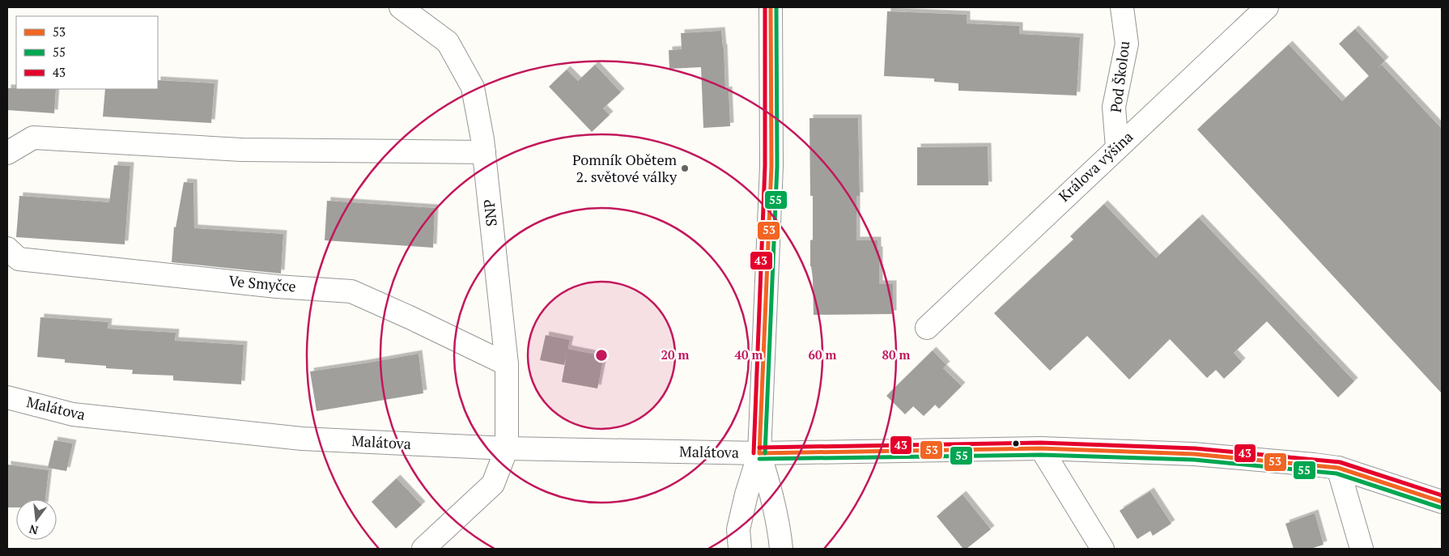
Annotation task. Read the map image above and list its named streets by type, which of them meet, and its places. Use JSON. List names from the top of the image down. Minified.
{"streets":{"street":["Pod Školou","Králova výšina","SNP","Ve Smyčce","Malátova"]},"crossings":[["Pod Školou","Králova výšina"],["SNP","Ve Smyčce"],["SNP","Malátova"]],"places":["Pomník Obětem 2. světové války"],"lines":["transit line 53","transit line 55","transit line 43"],"legend":["53","55","43"],"north":"bottom","rings":["20 m","40 m","60 m","80 m"]}
